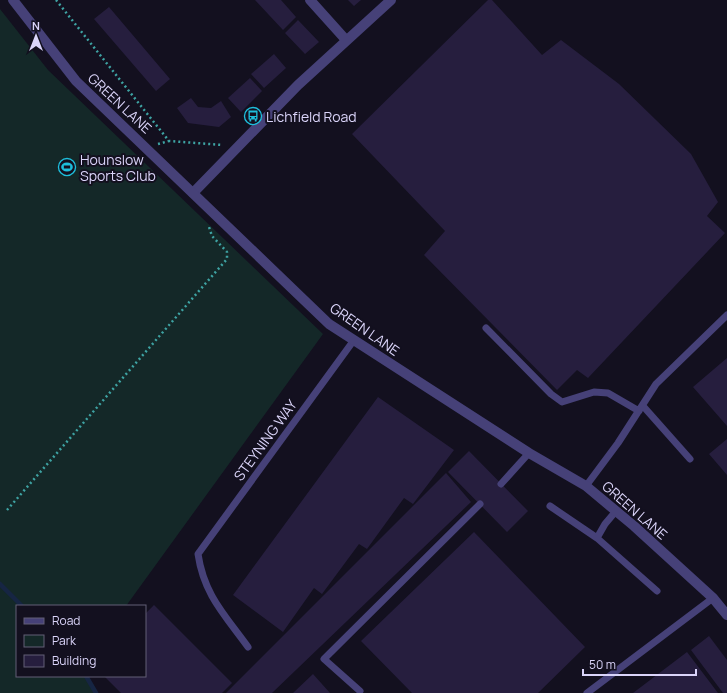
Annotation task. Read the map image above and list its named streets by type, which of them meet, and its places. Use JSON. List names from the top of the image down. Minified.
{"streets":{"street":["GREEN LANE"],"lane":["STEYNING WAY"]},"crossings":[["GREEN LANE","STEYNING WAY"]],"places":{"bus stop":["Lichfield Road"],"sports":["Hounslow Sports Club"]},"legend":["Road","Park","Building"],"scale_bar":"50 m","north":"top"}
